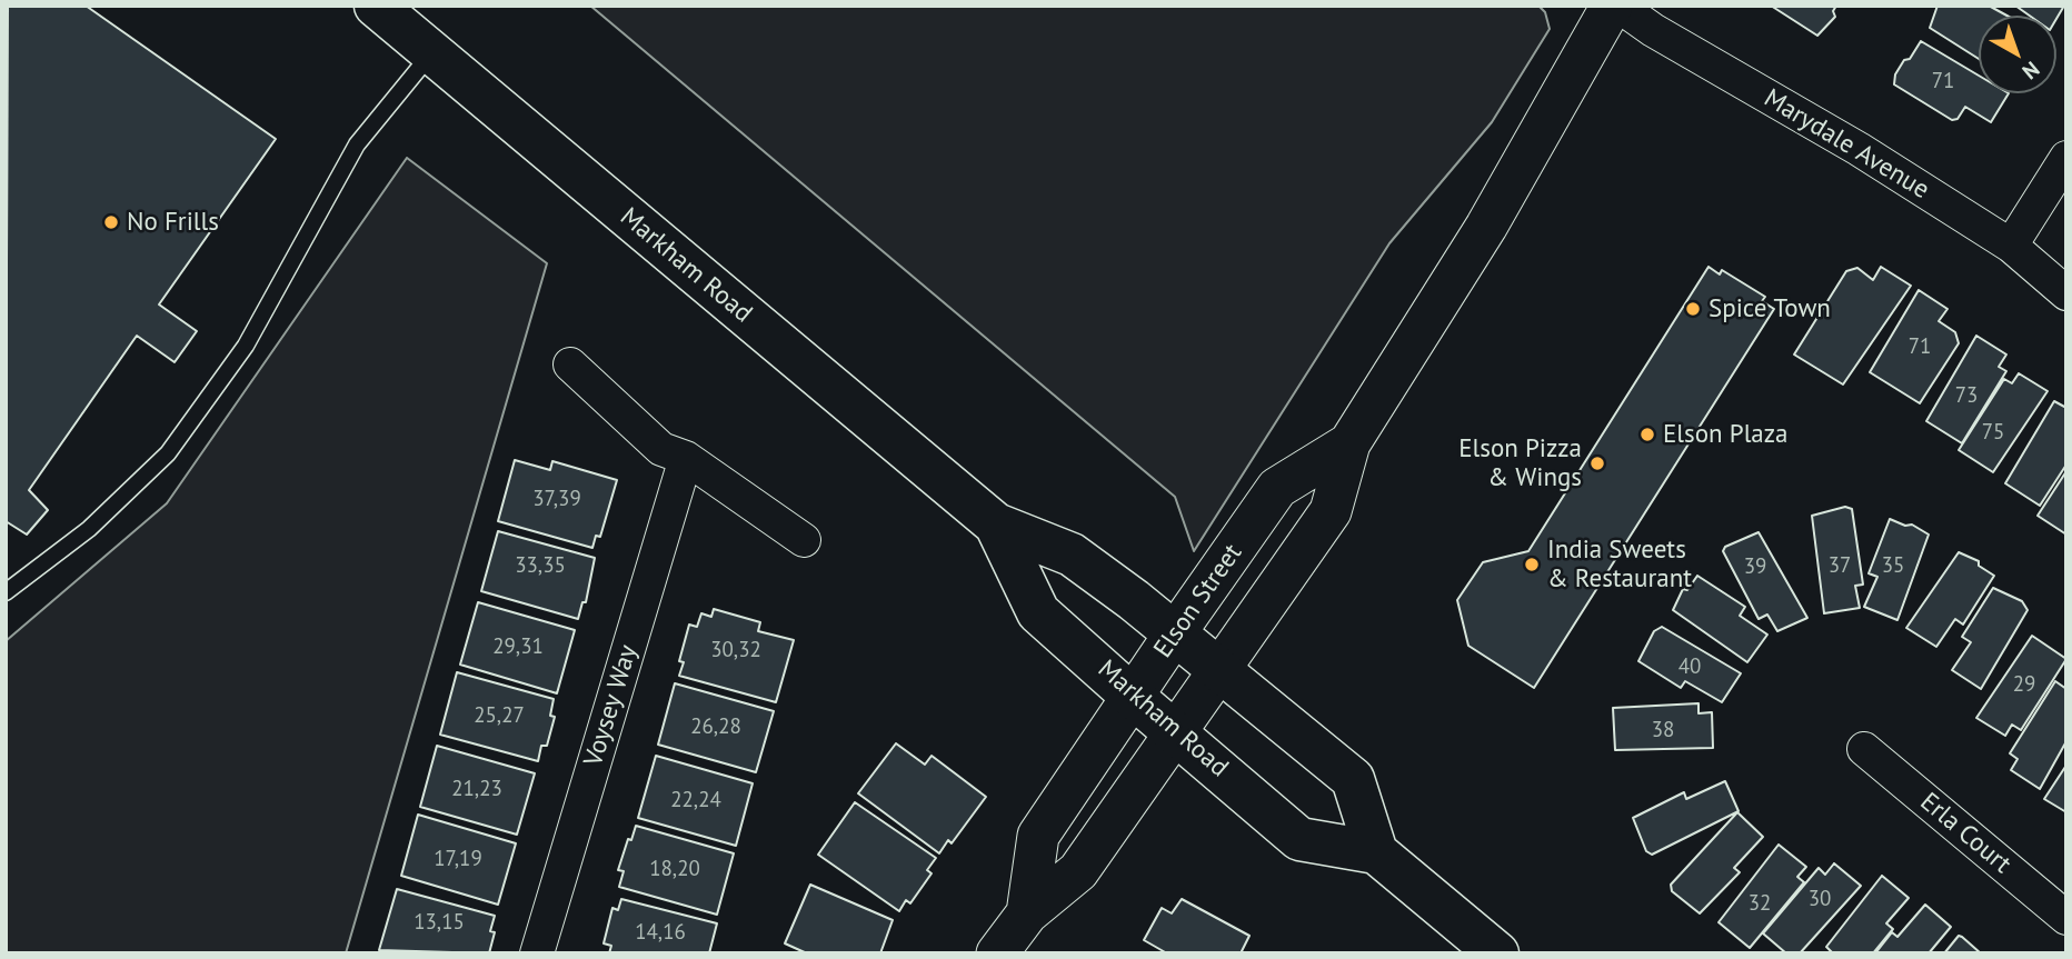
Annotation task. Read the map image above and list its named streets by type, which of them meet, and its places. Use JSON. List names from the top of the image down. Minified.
{"streets":{"main road":["Markham Road"],"street":["Marydale Avenue","Elson Street","Voysey Way","Erla Court"]},"crossings":[["Markham Road","Elson Street"]],"places":["No Frills","Spice Town","Elson Plaza","Elson Pizza & Wings","India Sweets & Restaurant"],"house_numbers":["71","71","73","75","37,39","33,35","37","35","39","29,31","30,32","40","29","25,27","26,28","38","21,23","22,24","17,19","18,20","30","32","13,15","14,16"],"north":"bottom right"}
